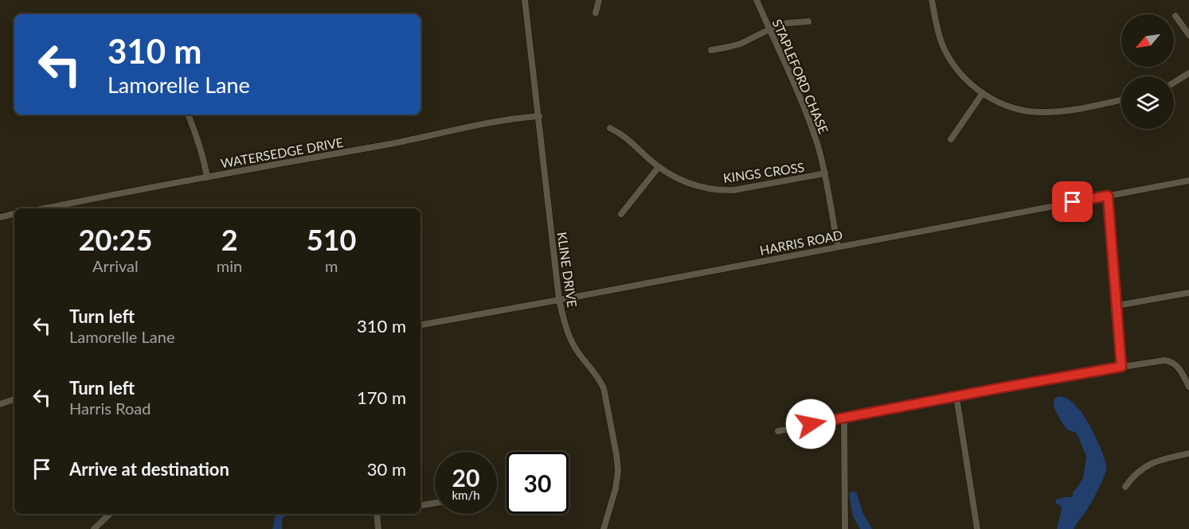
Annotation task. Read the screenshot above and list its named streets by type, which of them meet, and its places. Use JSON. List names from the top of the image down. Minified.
{"streets":{"street":["STAPLEFORD CHASE","WATERSEDGE DRIVE","KINGS CROSS","HARRIS ROAD","KLINE DRIVE"]},"crossings":[["STAPLEFORD CHASE","KINGS CROSS"],["STAPLEFORD CHASE","HARRIS ROAD"],["WATERSEDGE DRIVE","KLINE DRIVE"],["HARRIS ROAD","KLINE DRIVE"]],"north":"bottom left","page":{"turn":["310 m","Lamorelle Lane"],"eta":["20:25","Arrival","2","min","510","m"],"list":[{"name":"Turn left","note":"Lamorelle Lane","value":"310 m"},{"name":"Turn left","note":"Harris Road","value":"170 m"},{"name":"Arrive at destination","value":"30 m"}],"speed":"20 km/h","limit":"30"}}
